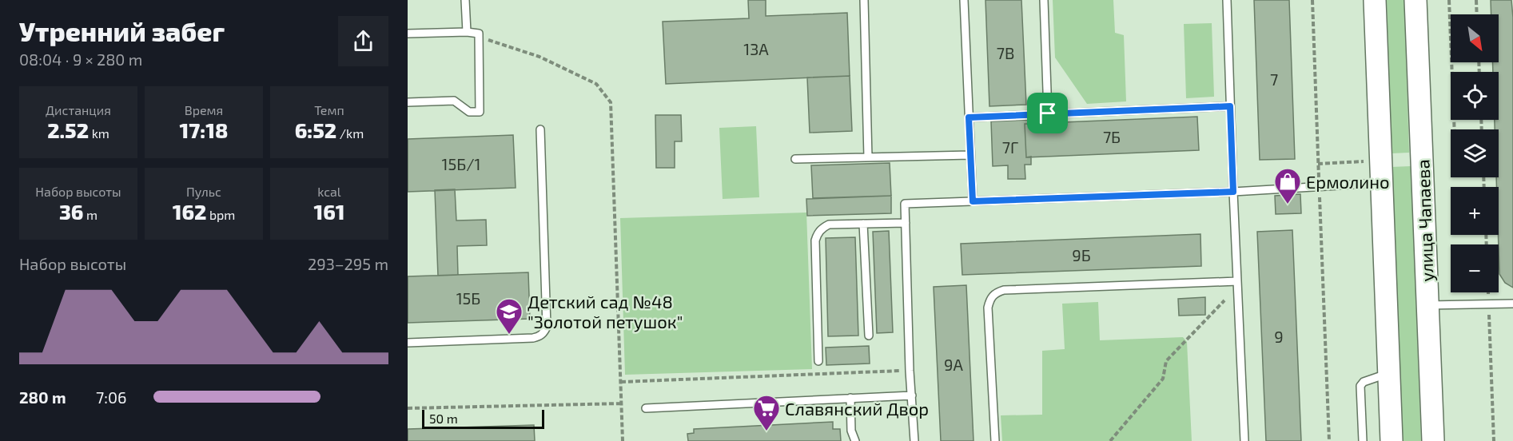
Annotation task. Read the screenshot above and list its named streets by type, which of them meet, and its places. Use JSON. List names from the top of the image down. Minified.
{"streets":{"main road":["улица Чапаева"]},"places":{"shop":["Ермолино"],"school or university":["Детский сад №48 \"Золотой петушок\""],"supermarket":["Славянский Двор"]},"house_numbers":["13А","7В","7","7Б","7Г","15Б/1","9Б","15Б","9","9А"],"scale_bar":"50 m","north":"bottom right","page":{"heading":["Утренний забег","08:04 · 9 × 280 m"],"map_buttons":["+","−"],"stats":[["Дистанция","2.52 km"],["Время","17:18"],["Темп","6:52 /km"],["Набор высоты","36 m"],["Пульс","162 bpm"],["kcal","161"]],"chart":["Набор высоты","293–295 m"],"list":[{"name":"280 m","note":"7:06"}],"scale":"50 m"}}
